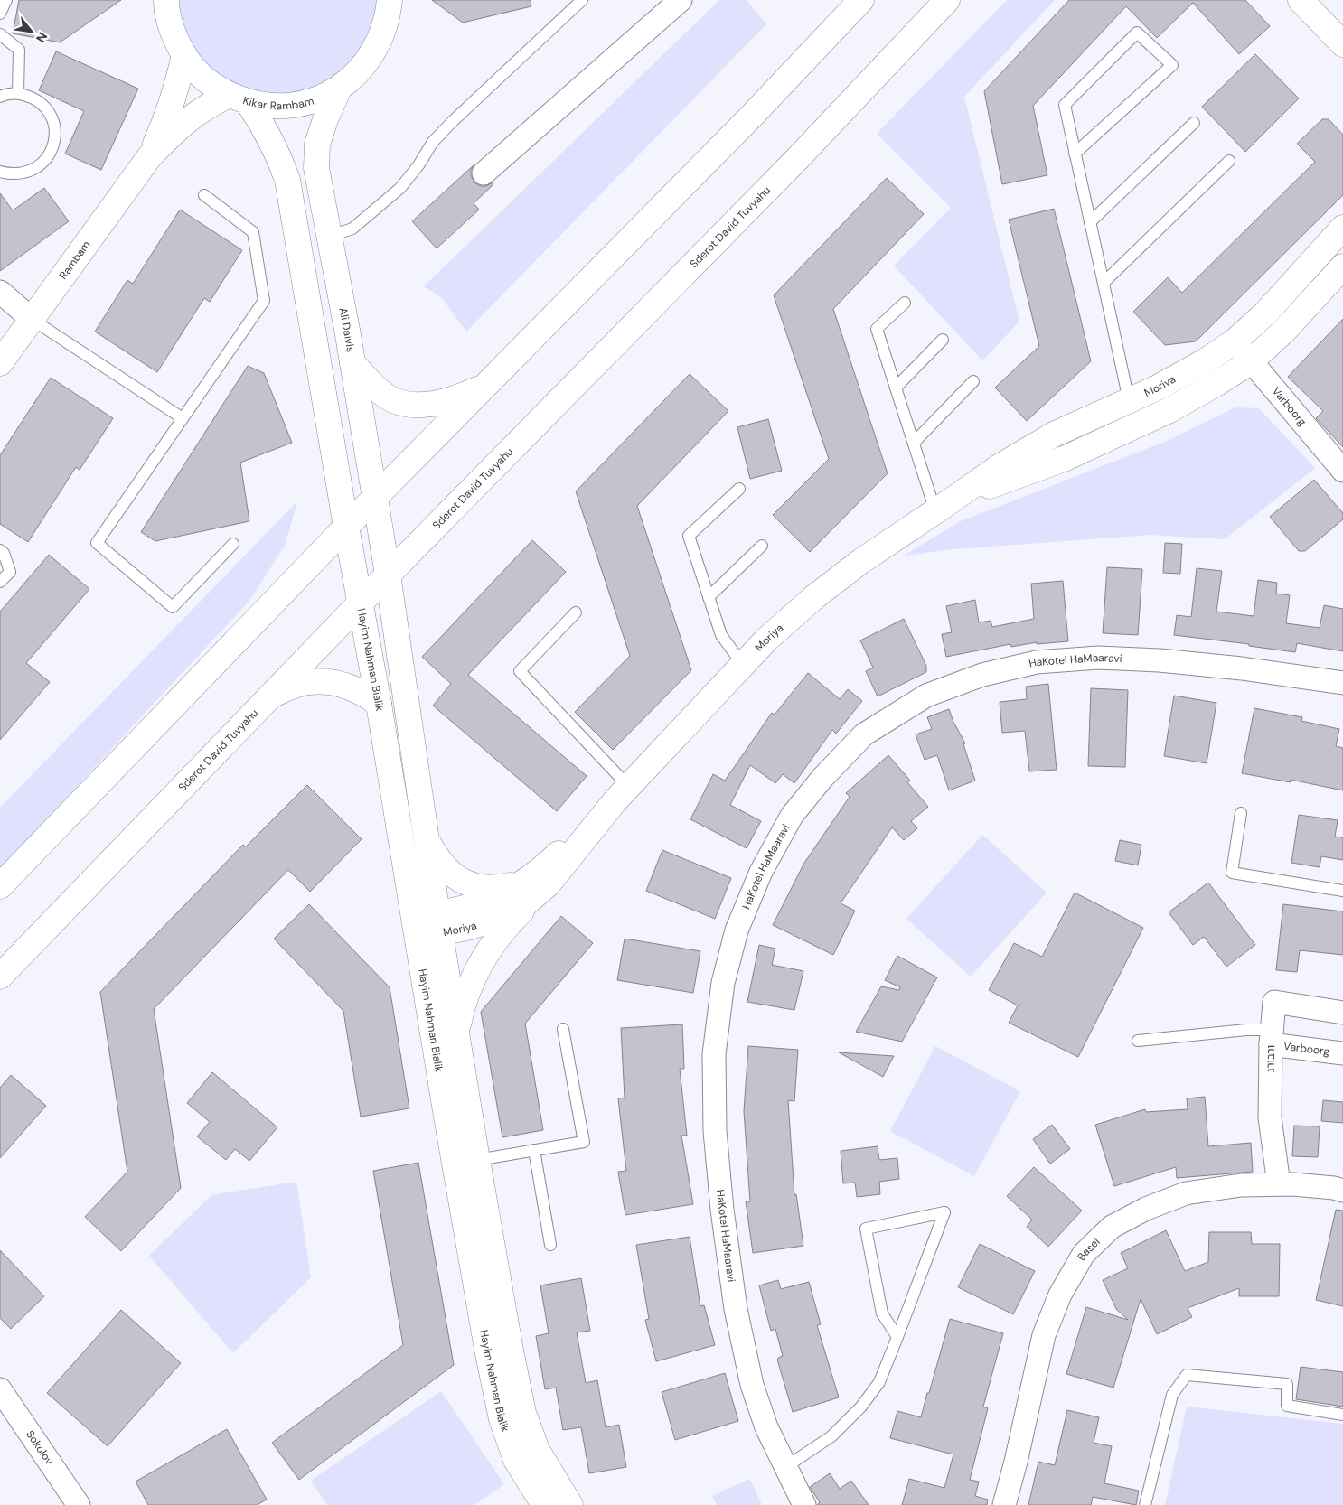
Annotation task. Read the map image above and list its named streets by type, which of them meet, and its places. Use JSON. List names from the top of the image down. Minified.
{"streets":{"main road":["Kikar Rambam","Sderot David Tuvyahu","Rambam","Ali Daivis","Moriya","Hayim Nahman Bialik"],"street":["Varboorg","HaKotel HaMaaravi","ורבורג","Basel","Sokolov"]},"crossings":[["Kikar Rambam","Rambam"],["Kikar Rambam","Ali Daivis"],["Sderot David Tuvyahu","Ali Daivis"],["Sderot David Tuvyahu","Hayim Nahman Bialik"],["Ali Daivis","Hayim Nahman Bialik"],["Moriya","Varboorg"],["Moriya","Hayim Nahman Bialik"],["Varboorg","ורבורג"],["ורבורג","Basel"]],"north":"bottom right"}
